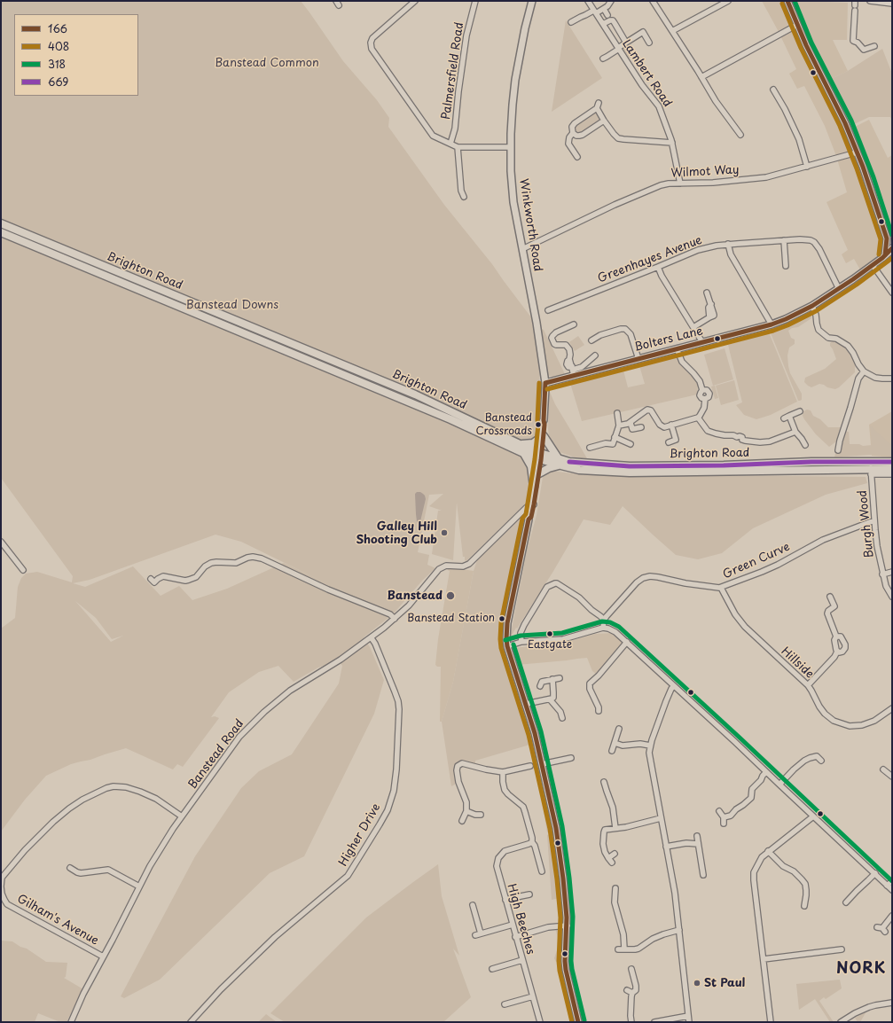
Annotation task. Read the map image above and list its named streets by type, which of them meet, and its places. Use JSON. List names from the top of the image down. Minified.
{"streets":{"highway":["Brighton Road"],"main road":["Winkworth Road","Bolters Lane"],"street":["Palmersfield Road","Lambert Road","Wilmot Way","Greenhayes Avenue","Burgh Wood","Green Curve","Hillside","Banstead Road","Higher Drive","High Beeches","Gilham's Avenue"]},"crossings":[["Lambert Road","Wilmot Way"],["Wilmot Way","Winkworth Road"],["Winkworth Road","Brighton Road"],["Winkworth Road","Bolters Lane"],["Greenhayes Avenue","Bolters Lane"],["Brighton Road","Burgh Wood"],["Burgh Wood","Green Curve"],["Green Curve","Hillside"],["Banstead Road","Higher Drive"],["Banstead Road","Gilham's Avenue"]],"districts":["NORK"],"parks":["Banstead Common","Banstead Downs"],"places":["Banstead Crossroads","Galley Hill Shooting Club","Banstead","Banstead Station","Eastgate","St Paul"],"lines":["transit line 166","transit line 318","transit line 408","transit line 669"],"legend":["166","408","318","669"]}
